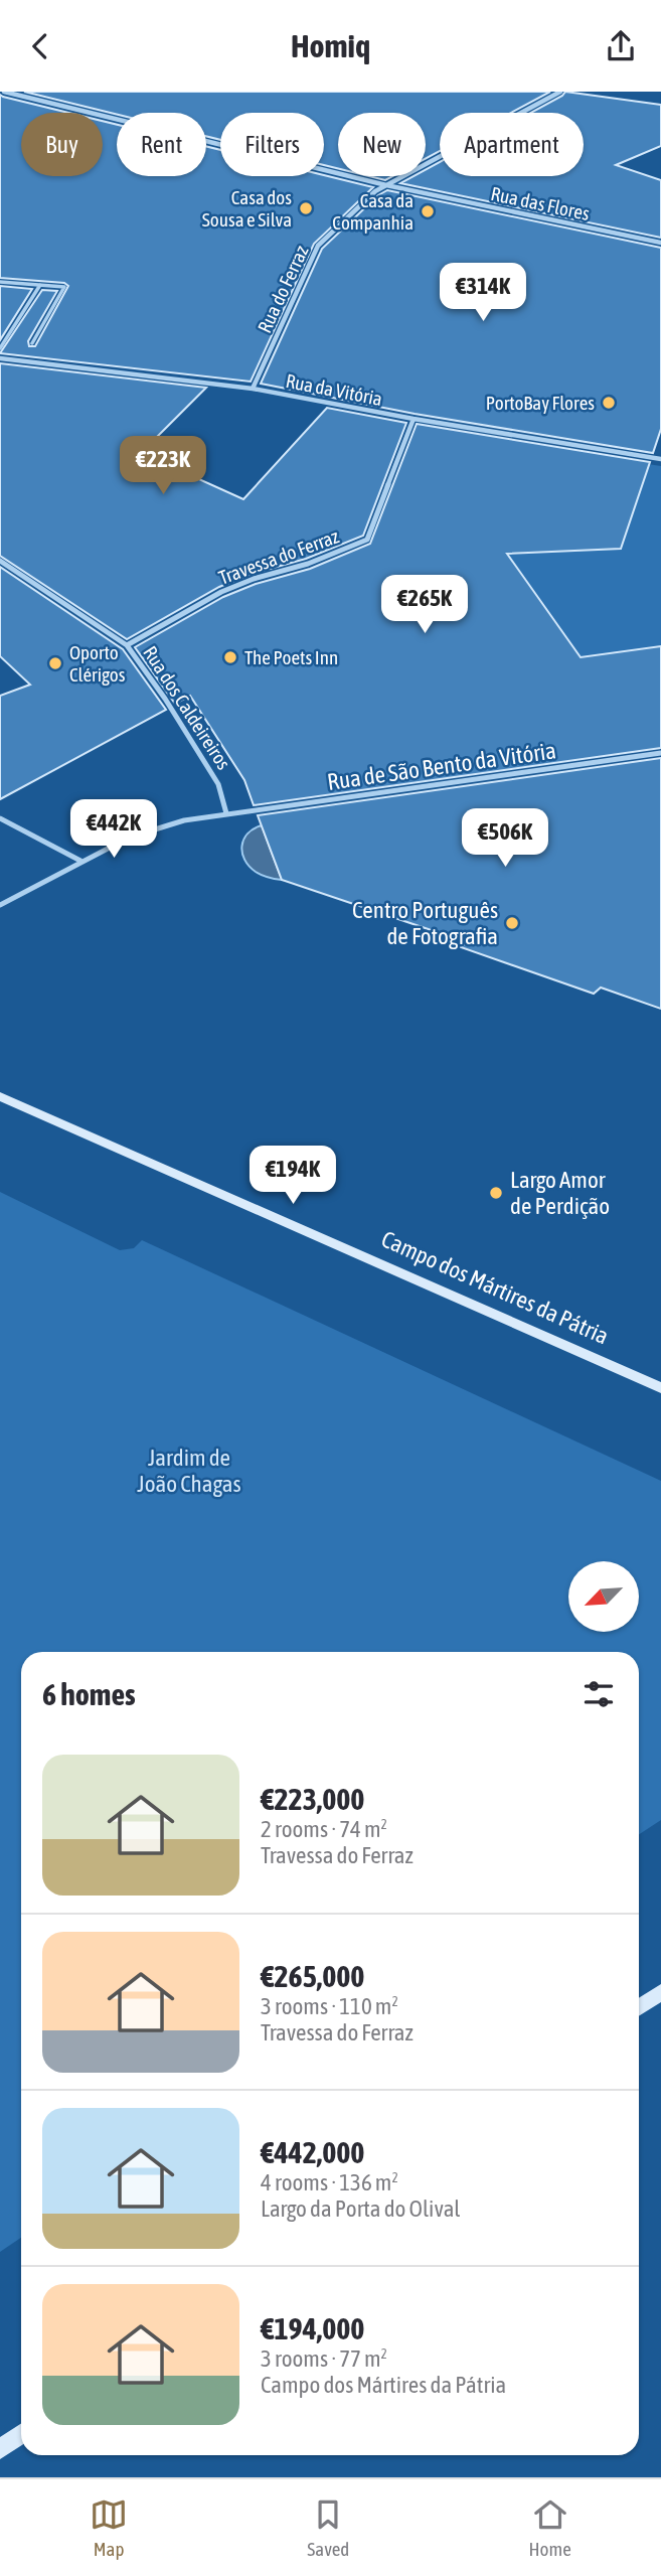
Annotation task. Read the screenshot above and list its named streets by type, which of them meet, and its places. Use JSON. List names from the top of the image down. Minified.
{"streets":{"main road":["Campo dos Mártires da Pátria"],"street":["Rua das Flores","Rua do Ferraz","Rua da Vitória","Travessa do Ferraz","Rua dos Caldeireiros","Rua de São Bento da Vitória"]},"crossings":[["Rua das Flores","Rua do Ferraz"],["Rua do Ferraz","Rua da Vitória"],["Rua da Vitória","Travessa do Ferraz"],["Travessa do Ferraz","Rua dos Caldeireiros"],["Rua dos Caldeireiros","Rua de São Bento da Vitória"]],"parks":["Jardim de João Chagas"],"places":["Casa dos Sousa e Silva","Casa da Companhia","PortoBay Flores","The Poets Inn","Oporto Clérigos","Centro Português de Fotografia","Largo Amor de Perdição"],"north":"bottom left","page":{"header":"Homiq","chip":["Buy","Rent","Filters","New","Apartment"],"price":["€314K","€223K","€265K","€442K","€506K","€194K"],"heading":"6 homes","list":[{"name":"€223,000","note":"2 rooms · 74 m² · Travessa do Ferraz"},{"name":"€265,000","note":"3 rooms · 110 m² · Travessa do Ferraz"},{"name":"€442,000","note":"4 rooms · 136 m² · Largo da Porta do Olival"},{"name":"€194,000","note":"3 rooms · 77 m² · Campo dos Mártires da Pátria"}],"tabs":["Map","Saved","Home"]}}
